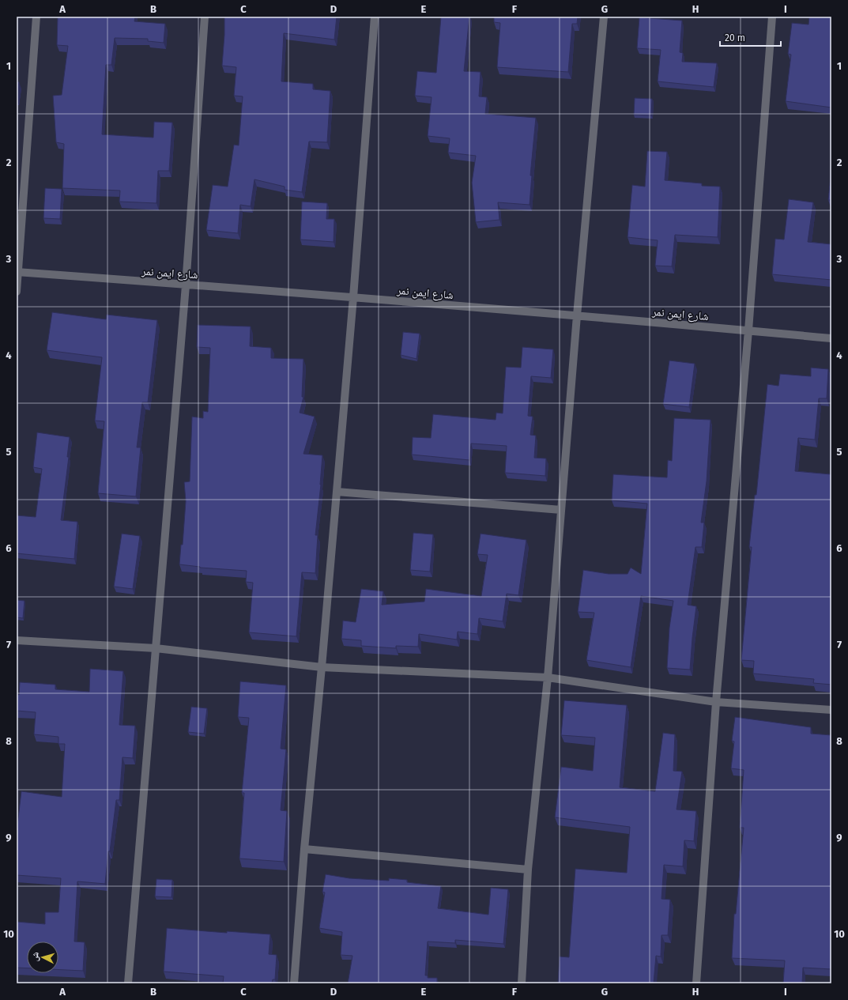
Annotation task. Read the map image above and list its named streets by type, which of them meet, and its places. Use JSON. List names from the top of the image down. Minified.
{"streets":{"street":["شارع ايمن نمر"]},"scale_bar":"20 m","north":"left","grid":{"columns":["A","B","C","D","E","F","G","H","I"],"rows":["1","2","3","4","5","6","7","8","9","10"]}}
